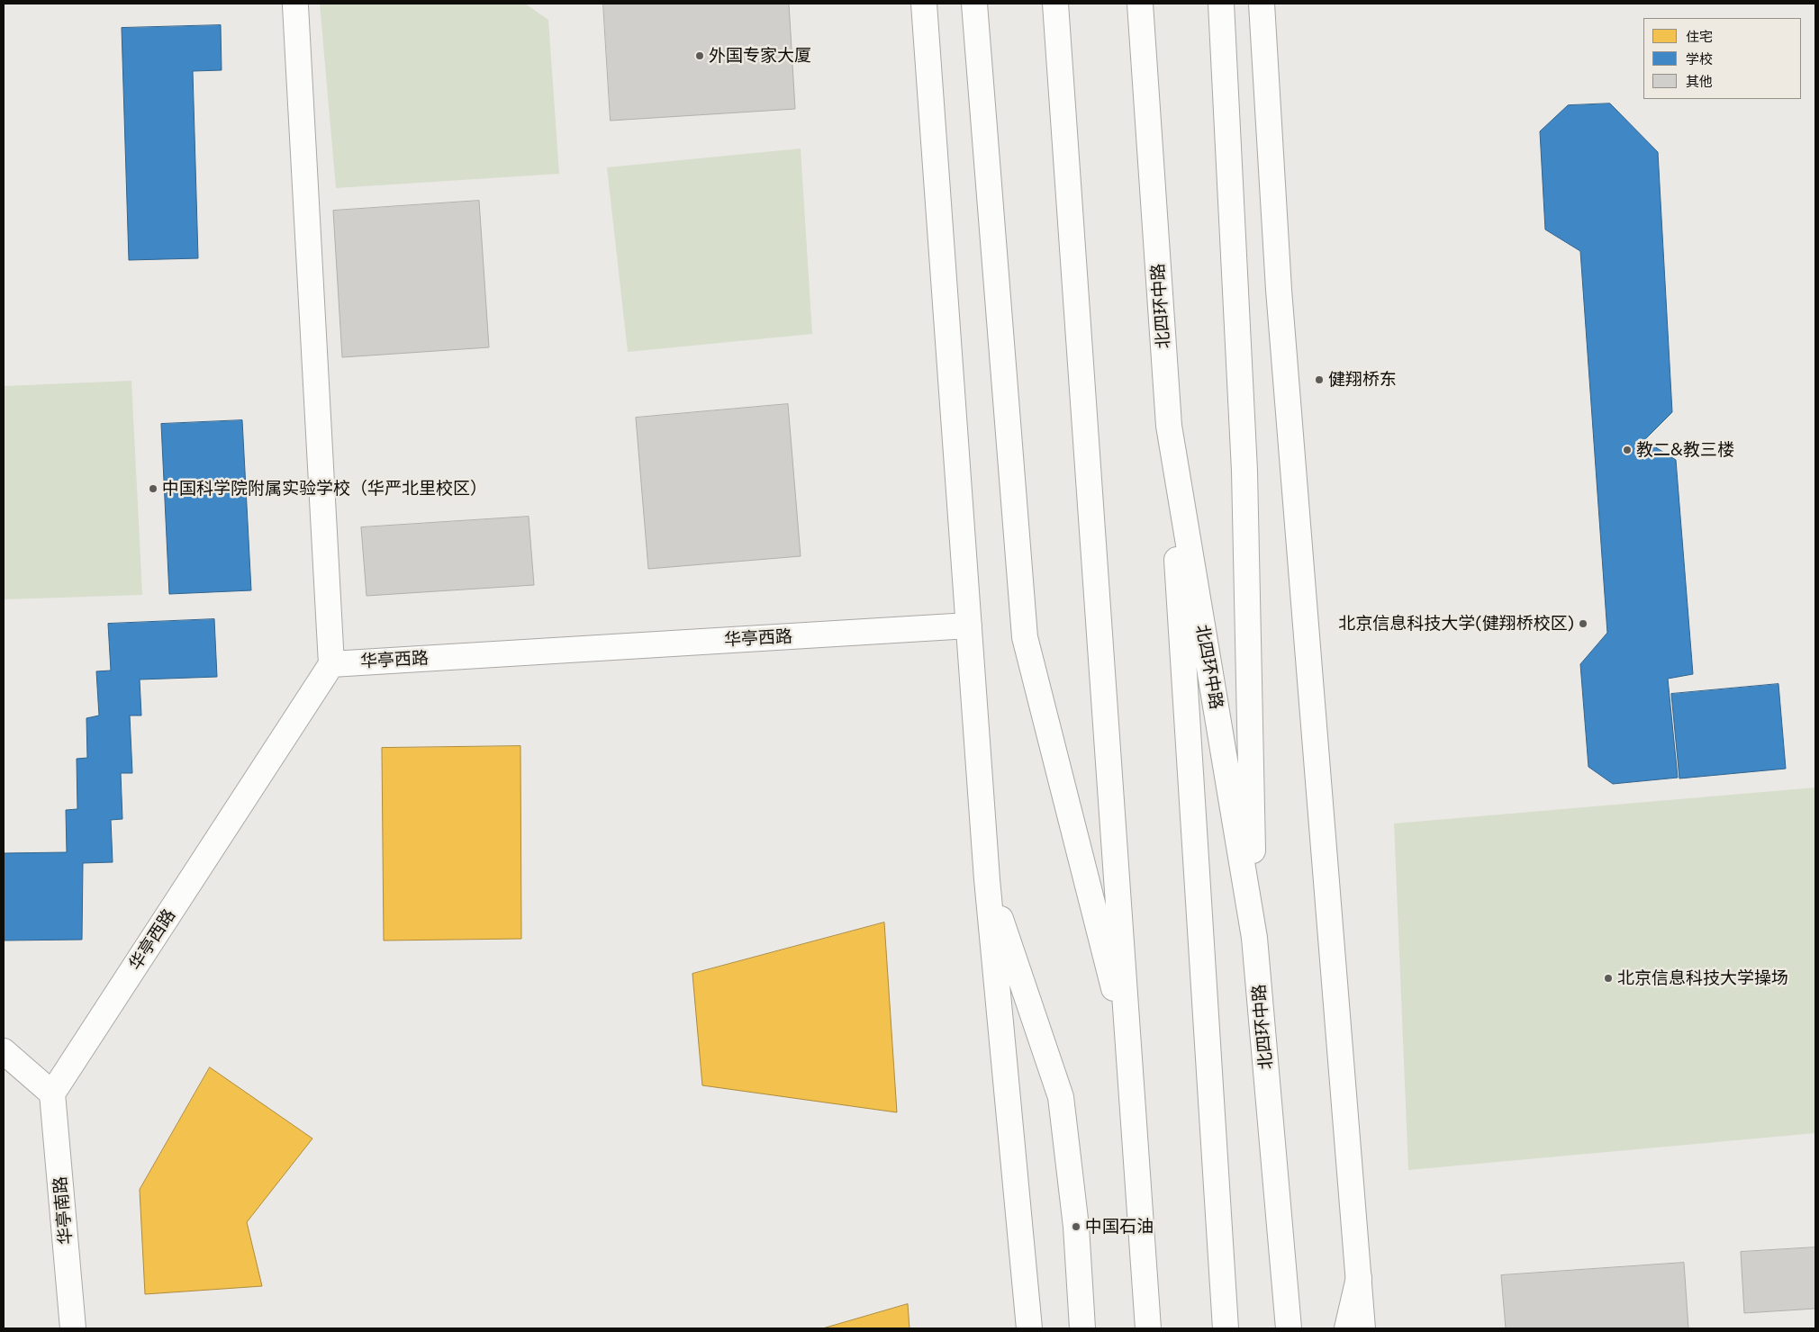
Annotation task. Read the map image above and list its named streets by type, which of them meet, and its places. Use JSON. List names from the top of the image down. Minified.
{"streets":{"main road":["北四环中路","华亭西路","华亭南路"]},"crossings":[["华亭西路","华亭南路"]],"places":["外国专家大厦","健翔桥东","教二&教三楼","中国科学院附属实验学校（华严北里校区）","北京信息科技大学(健翔桥校区)","北京信息科技大学操场","中国石油"],"legend":["住宅","学校","其他"]}
